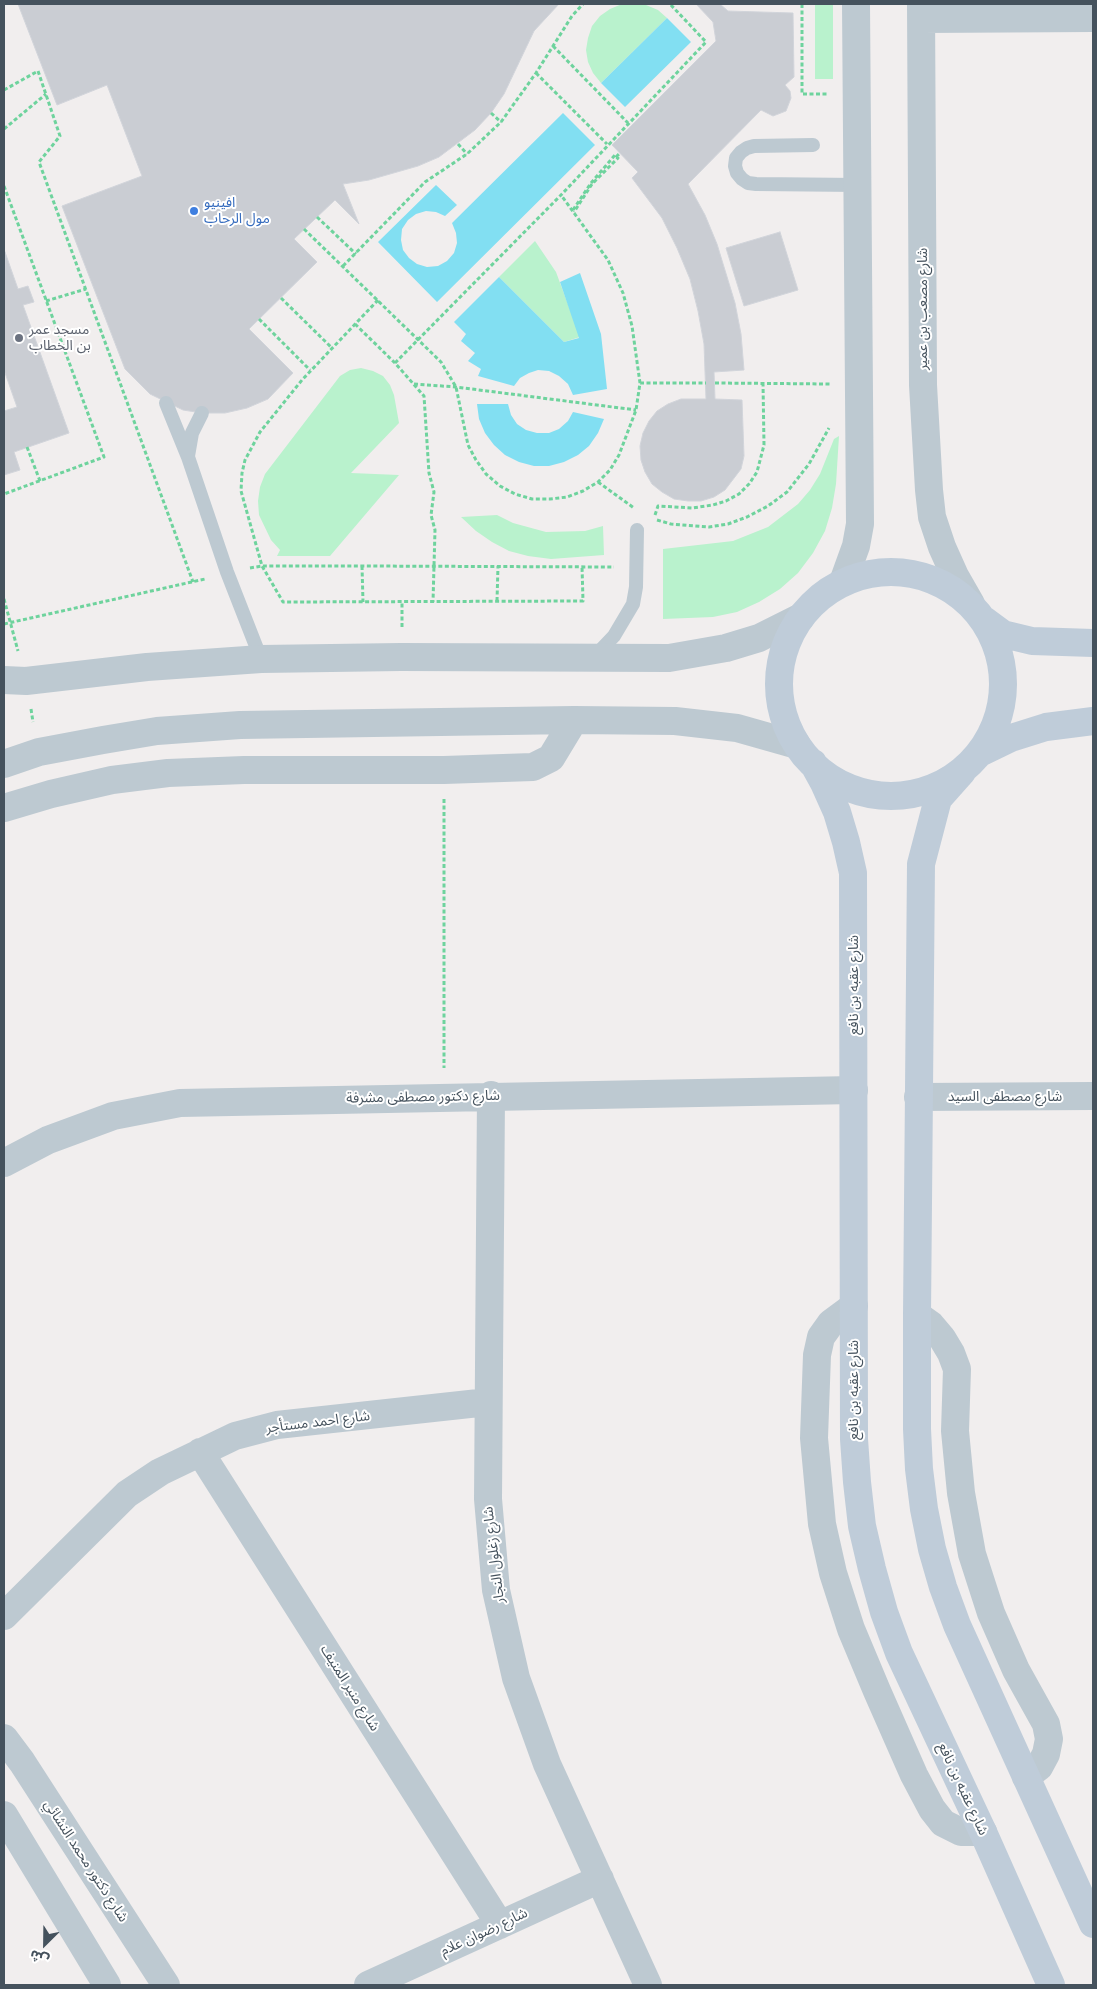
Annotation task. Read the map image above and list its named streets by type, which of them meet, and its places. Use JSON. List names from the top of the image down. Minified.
{"streets":{"street":["شارع مصعب بن عمير","شارع عقبه بن نافع","شارع دكتور مصطفى مشرفة","شارع مصطفى السيد","شارع احمد مستأجر","شارع زغلول النجار","شارع منير المنيف","شارع دكتور محمد النشائي","شارع رضوان علام"]},"crossings":[["شارع مصعب بن عمير","شارع عقبه بن نافع"],["شارع عقبه بن نافع","شارع دكتور مصطفى مشرفة"],["شارع دكتور مصطفى مشرفة","شارع زغلول النجار"],["شارع احمد مستأجر","شارع زغلول النجار"],["شارع احمد مستأجر","شارع منير المنيف"],["شارع زغلول النجار","شارع رضوان علام"],["شارع منير المنيف","شارع رضوان علام"]],"places":["افينيو مول الرحاب","مسجد عمر بن الخطاب"],"north":"bottom left"}
